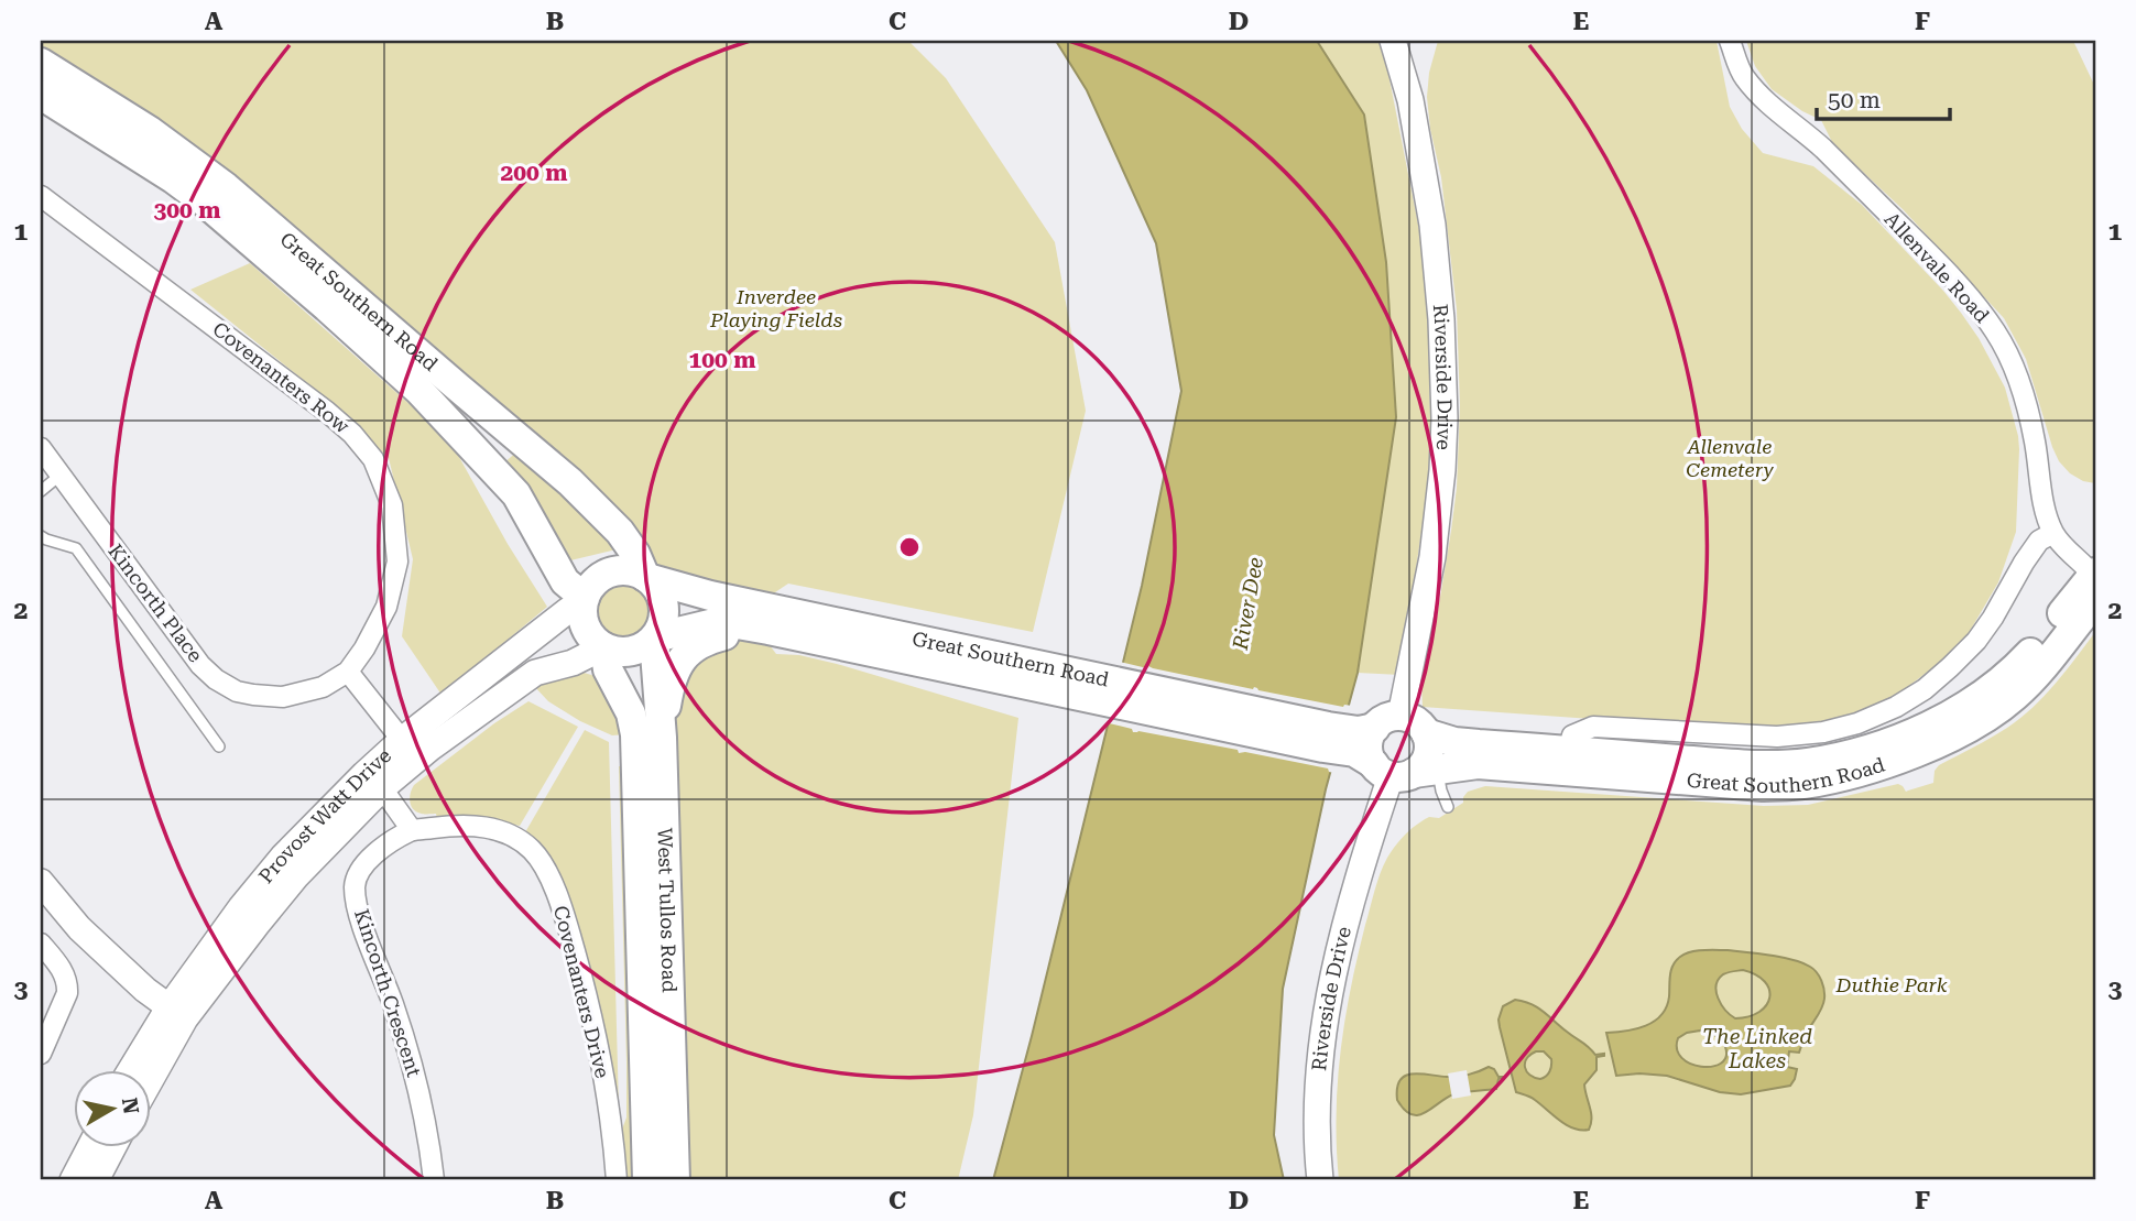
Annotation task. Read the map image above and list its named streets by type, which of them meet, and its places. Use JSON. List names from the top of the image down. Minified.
{"streets":{"main road":["Great Southern Road","West Tullos Road"],"street":["Allenvale Road","Covenanters Row","Riverside Drive","Kincorth Place","Provost Watt Drive","Covenanters Drive","Kincorth Crescent"]},"crossings":[["Allenvale Road","Great Southern Road"],["Great Southern Road","Riverside Drive"],["Great Southern Road","Provost Watt Drive"],["Great Southern Road","West Tullos Road"],["Covenanters Row","Kincorth Place"],["Provost Watt Drive","West Tullos Road"],["Covenanters Drive","Kincorth Crescent"]],"water":["River Dee","The Linked Lakes"],"parks":["Inverdee Playing Fields","Allenvale Cemetery","Duthie Park"],"scale_bar":"50 m","north":"right","grid":{"columns":["A","B","C","D","E","F"],"rows":["1","2","3"]},"rings":["200 m","300 m","100 m"]}
